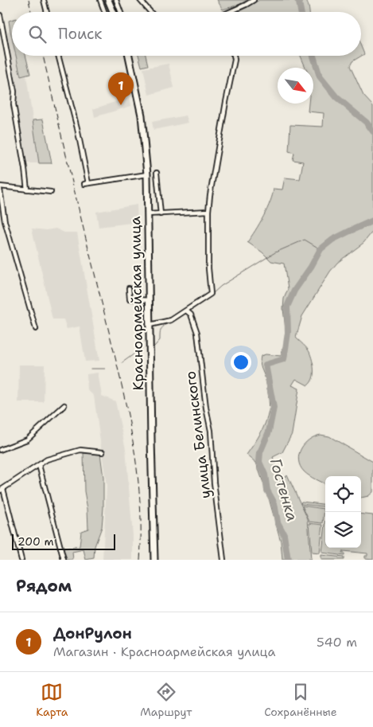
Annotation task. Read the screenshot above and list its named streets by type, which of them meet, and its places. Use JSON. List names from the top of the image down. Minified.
{"streets":{"main road":["Красноармейская улица"],"street":["улица Белинского"]},"water":["Гостенка"],"scale_bar":"200 m","north":"bottom right","page":{"search":"Поиск","pins":"1","scale":"200 m","heading":"Рядом","list":[{"mark":"1","name":"ДонРулон","note":"Магазин · Красноармейская улица","value":"540 m"}],"nav":["Карта","Маршрут","Сохранённые"]}}
